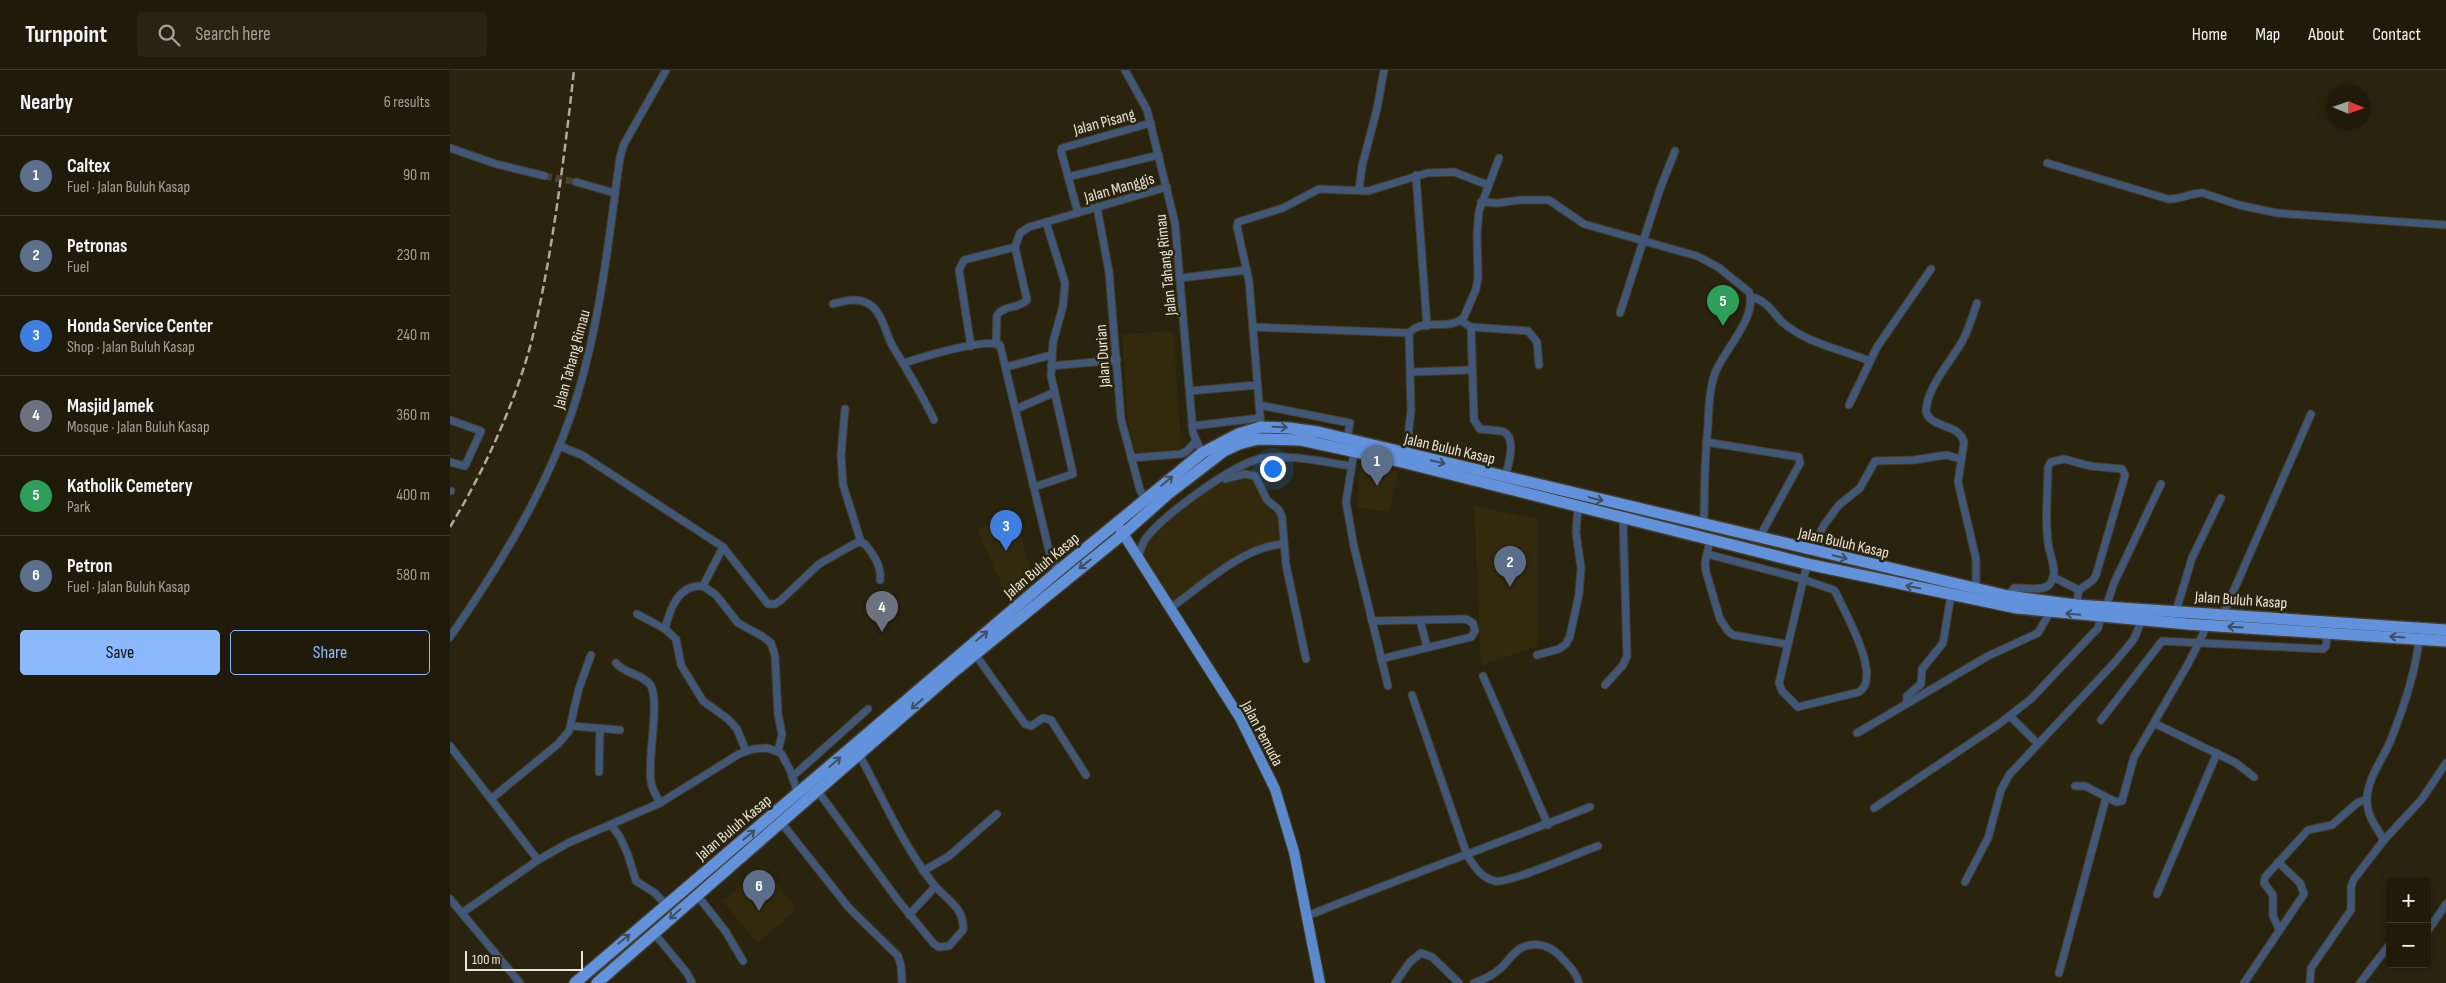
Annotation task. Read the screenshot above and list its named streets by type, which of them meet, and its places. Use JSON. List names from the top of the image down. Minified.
{"streets":{"highway":["Jalan Buluh Kasap"],"main road":["Jalan Pemuda"],"street":["Jalan Pisang","Jalan Manggis","Jalan Tahang Rimau","Jalan Durian"]},"crossings":[["Jalan Pisang","Jalan Tahang Rimau"],["Jalan Manggis","Jalan Tahang Rimau"],["Jalan Manggis","Jalan Durian"],["Jalan Tahang Rimau","Jalan Buluh Kasap"],["Jalan Durian","Jalan Buluh Kasap"],["Jalan Buluh Kasap","Jalan Pemuda"]],"scale_bar":"100 m","north":"right","page":{"header":"Turnpoint","search":"Search here","nav":["Home","Map","About","Contact"],"heading":["Nearby","6 results"],"list":[{"mark":"1","name":"Caltex","note":"Fuel · Jalan Buluh Kasap","value":"90 m"},{"mark":"2","name":"Petronas","note":"Fuel","value":"230 m"},{"mark":"3","name":"Honda Service Center","note":"Shop · Jalan Buluh Kasap","value":"240 m"},{"mark":"4","name":"Masjid Jamek","note":"Mosque · Jalan Buluh Kasap","value":"360 m"},{"mark":"5","name":"Katholik Cemetery","note":"Park","value":"400 m"},{"mark":"6","name":"Petron","note":"Fuel · Jalan Buluh Kasap","value":"580 m"}],"pins":["5","1","3","2","4","6"],"buttons":["Save","Share"],"map_buttons":["+","−"],"scale":"100 m"}}
